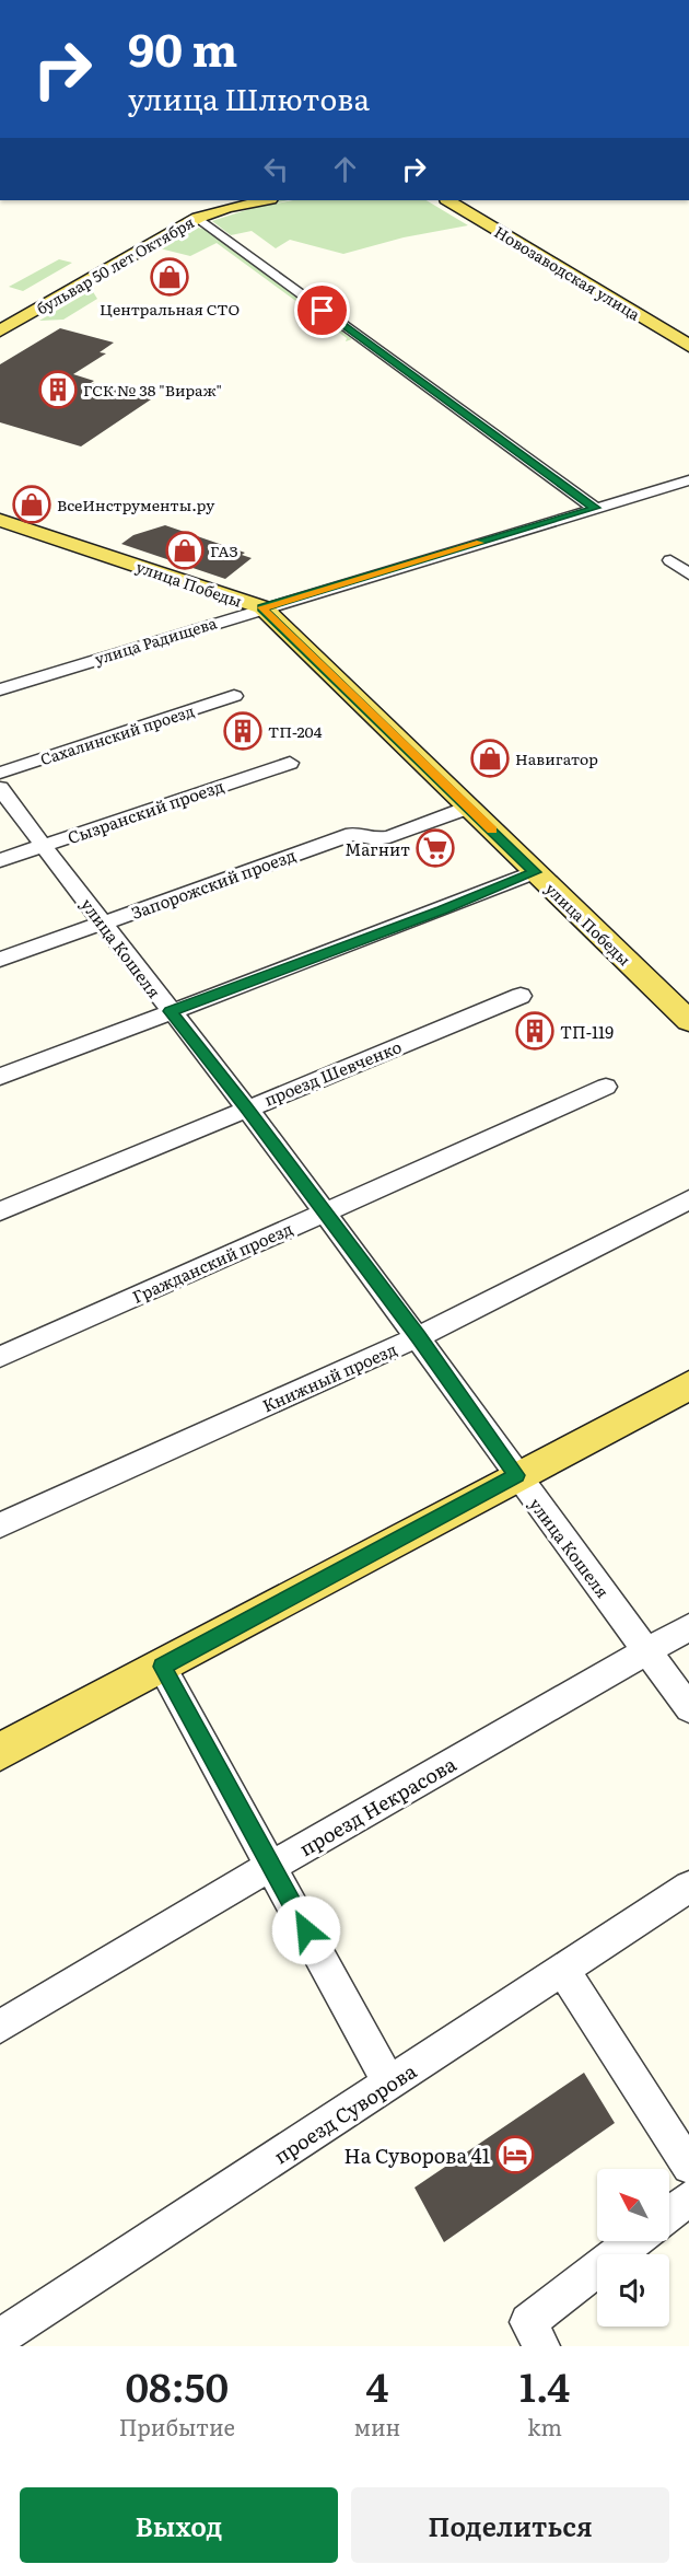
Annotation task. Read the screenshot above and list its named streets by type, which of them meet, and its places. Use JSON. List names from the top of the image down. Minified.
{"streets":{"main road":["бульвар 50 лет Октября","Новозаводская улица","улица Победы"],"street":["улица Радищева","Сахалинский проезд","Сызранский проезд","Запорожский проезд","улица Кошеля","проезд Шевченко","Гражданский проезд","Книжный проезд","проезд Некрасова","проезд Суворова"]},"crossings":[["улица Победы","улица Радищева"],["улица Победы","Запорожский проезд"],["Сызранский проезд","улица Кошеля"],["Запорожский проезд","улица Кошеля"],["улица Кошеля","проезд Шевченко"],["улица Кошеля","Гражданский проезд"],["улица Кошеля","Книжный проезд"],["улица Кошеля","проезд Некрасова"]],"places":{"shop":["Центральная СТО","ВсеИнструменты.ру","ГАЗ","Навигатор"],"building":["ГСК № 38 \"Вираж\"","ТП-204","ТП-119"],"supermarket":["Магнит"],"hotel":["На Суворова 41"]},"north":"top left","page":{"turn":["90 m","улица Шлютова"],"eta":["08:50","Прибытие","4","мин","1.4","km"],"buttons":["Выход","Поделиться"]}}
